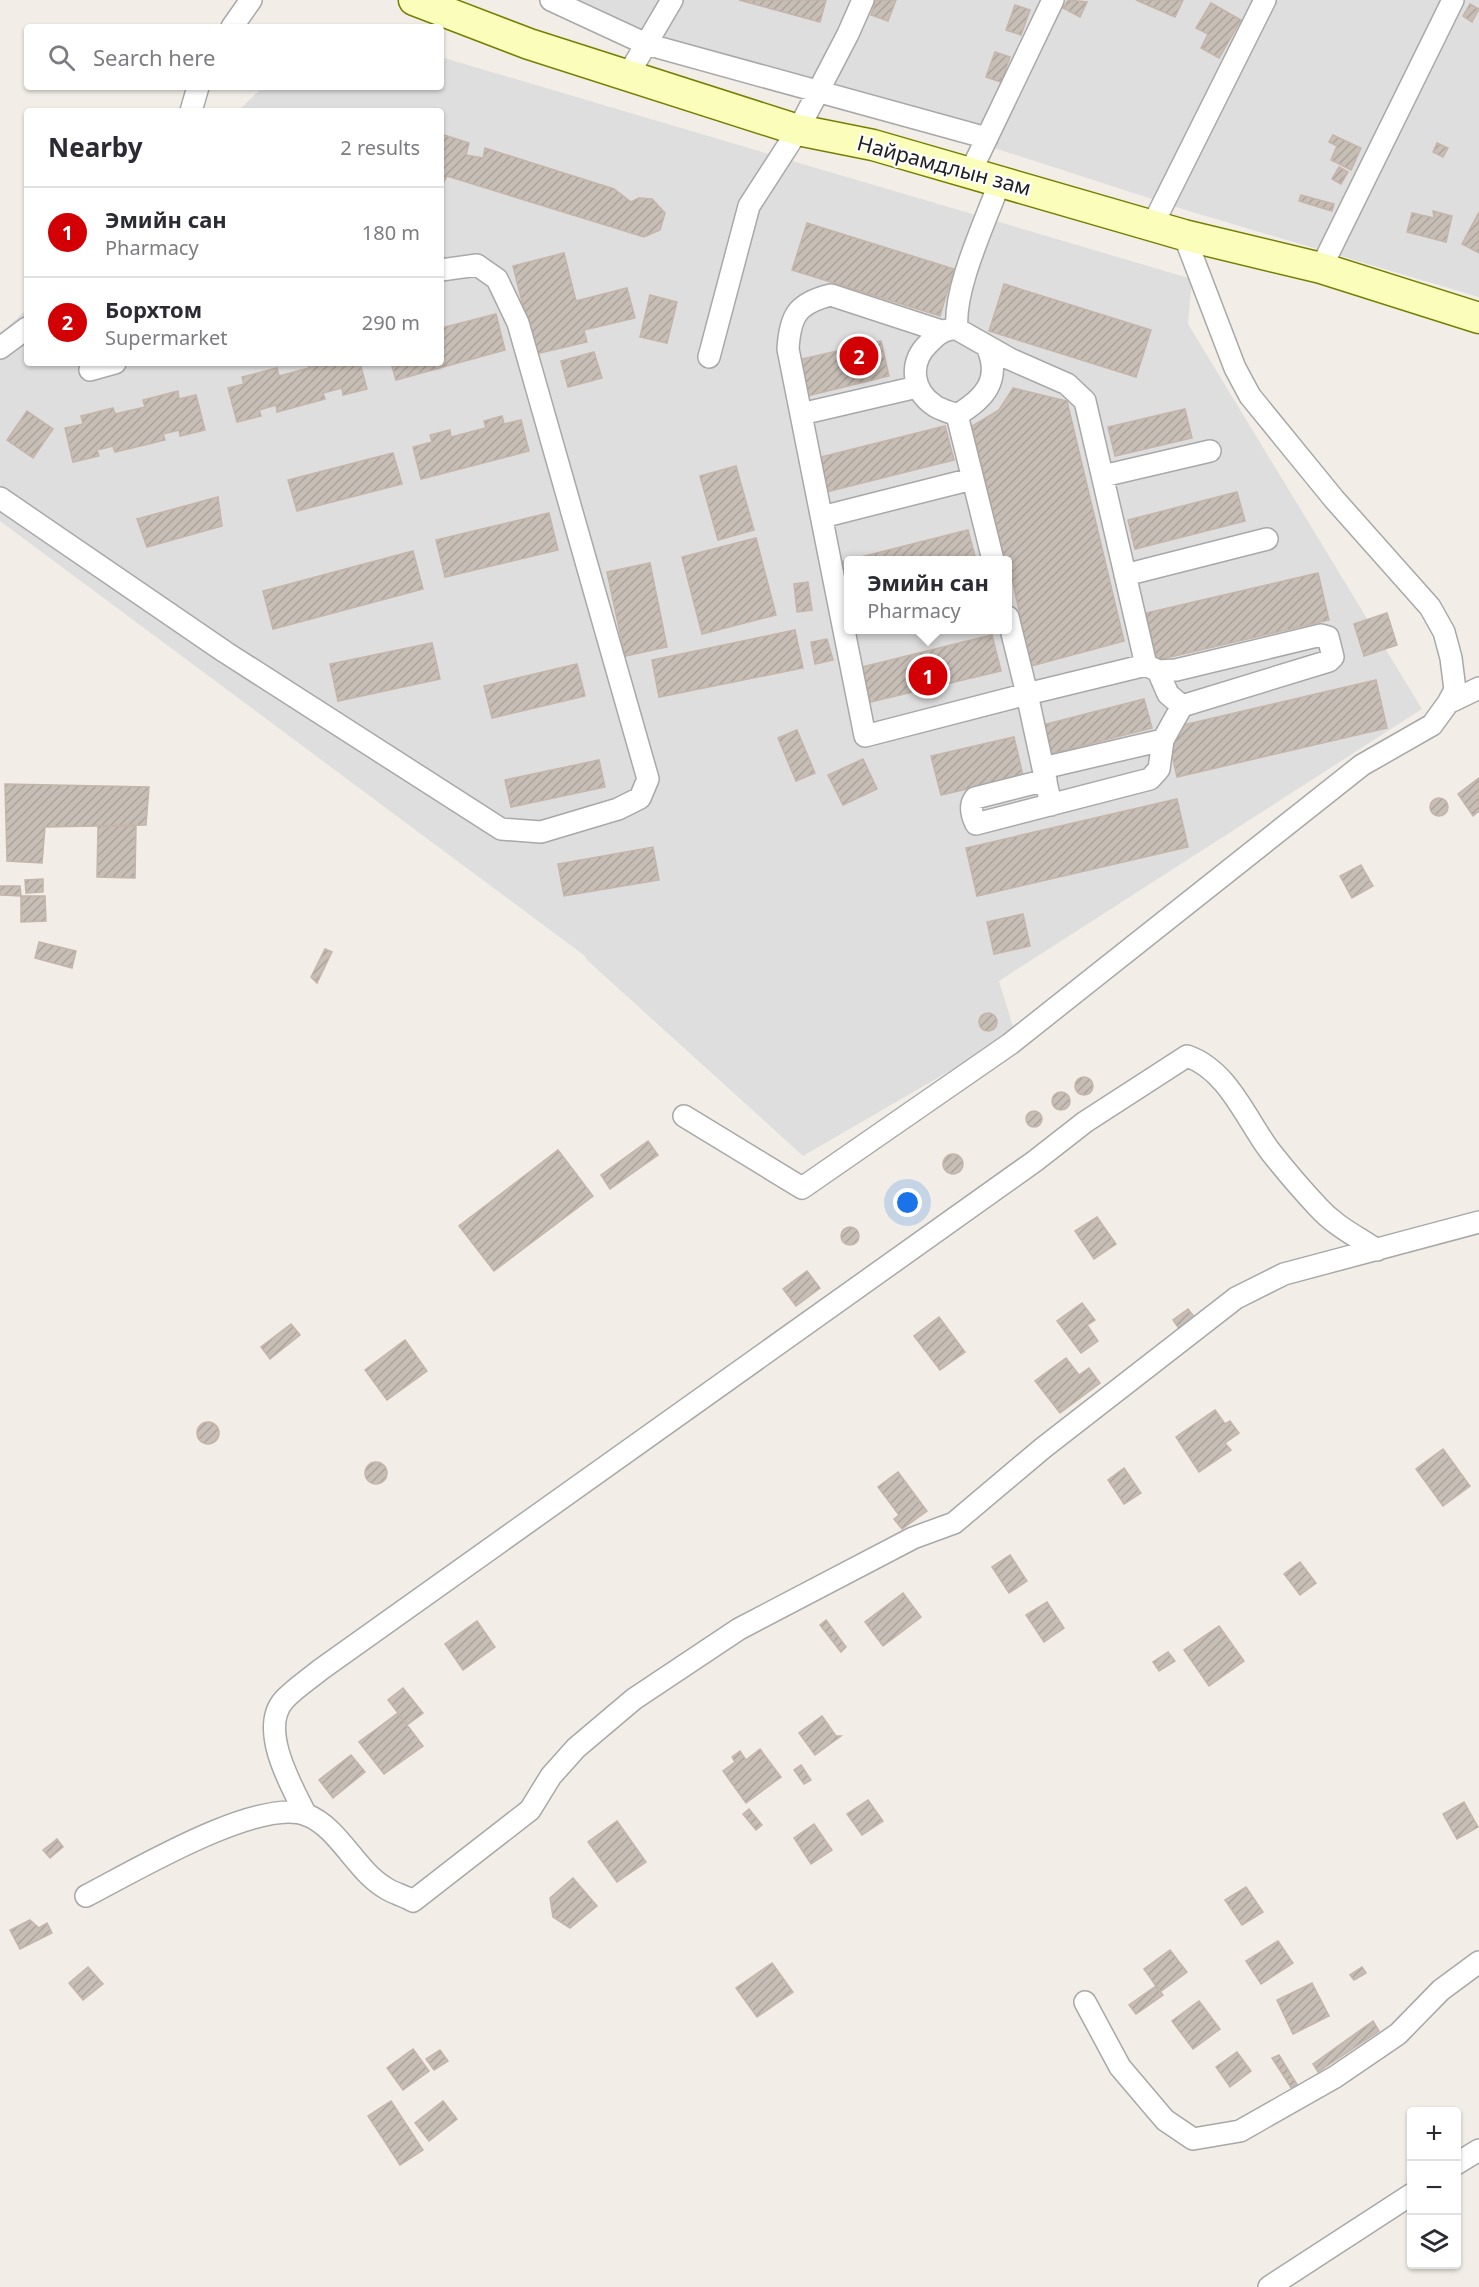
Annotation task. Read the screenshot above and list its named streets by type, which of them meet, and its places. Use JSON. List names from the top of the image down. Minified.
{"streets":{"main road":["Найрамдлын зам"]},"page":{"search":"Search here","heading":["Nearby","2 results"],"list":[{"mark":"1","name":"Эмийн сан","note":"Pharmacy","value":"180 m"},{"mark":"2","name":"Борхтом","note":"Supermarket","value":"290 m"}],"pins":["2","1"],"popup":["Эмийн сан","Pharmacy"],"map_buttons":["+","−"]}}
